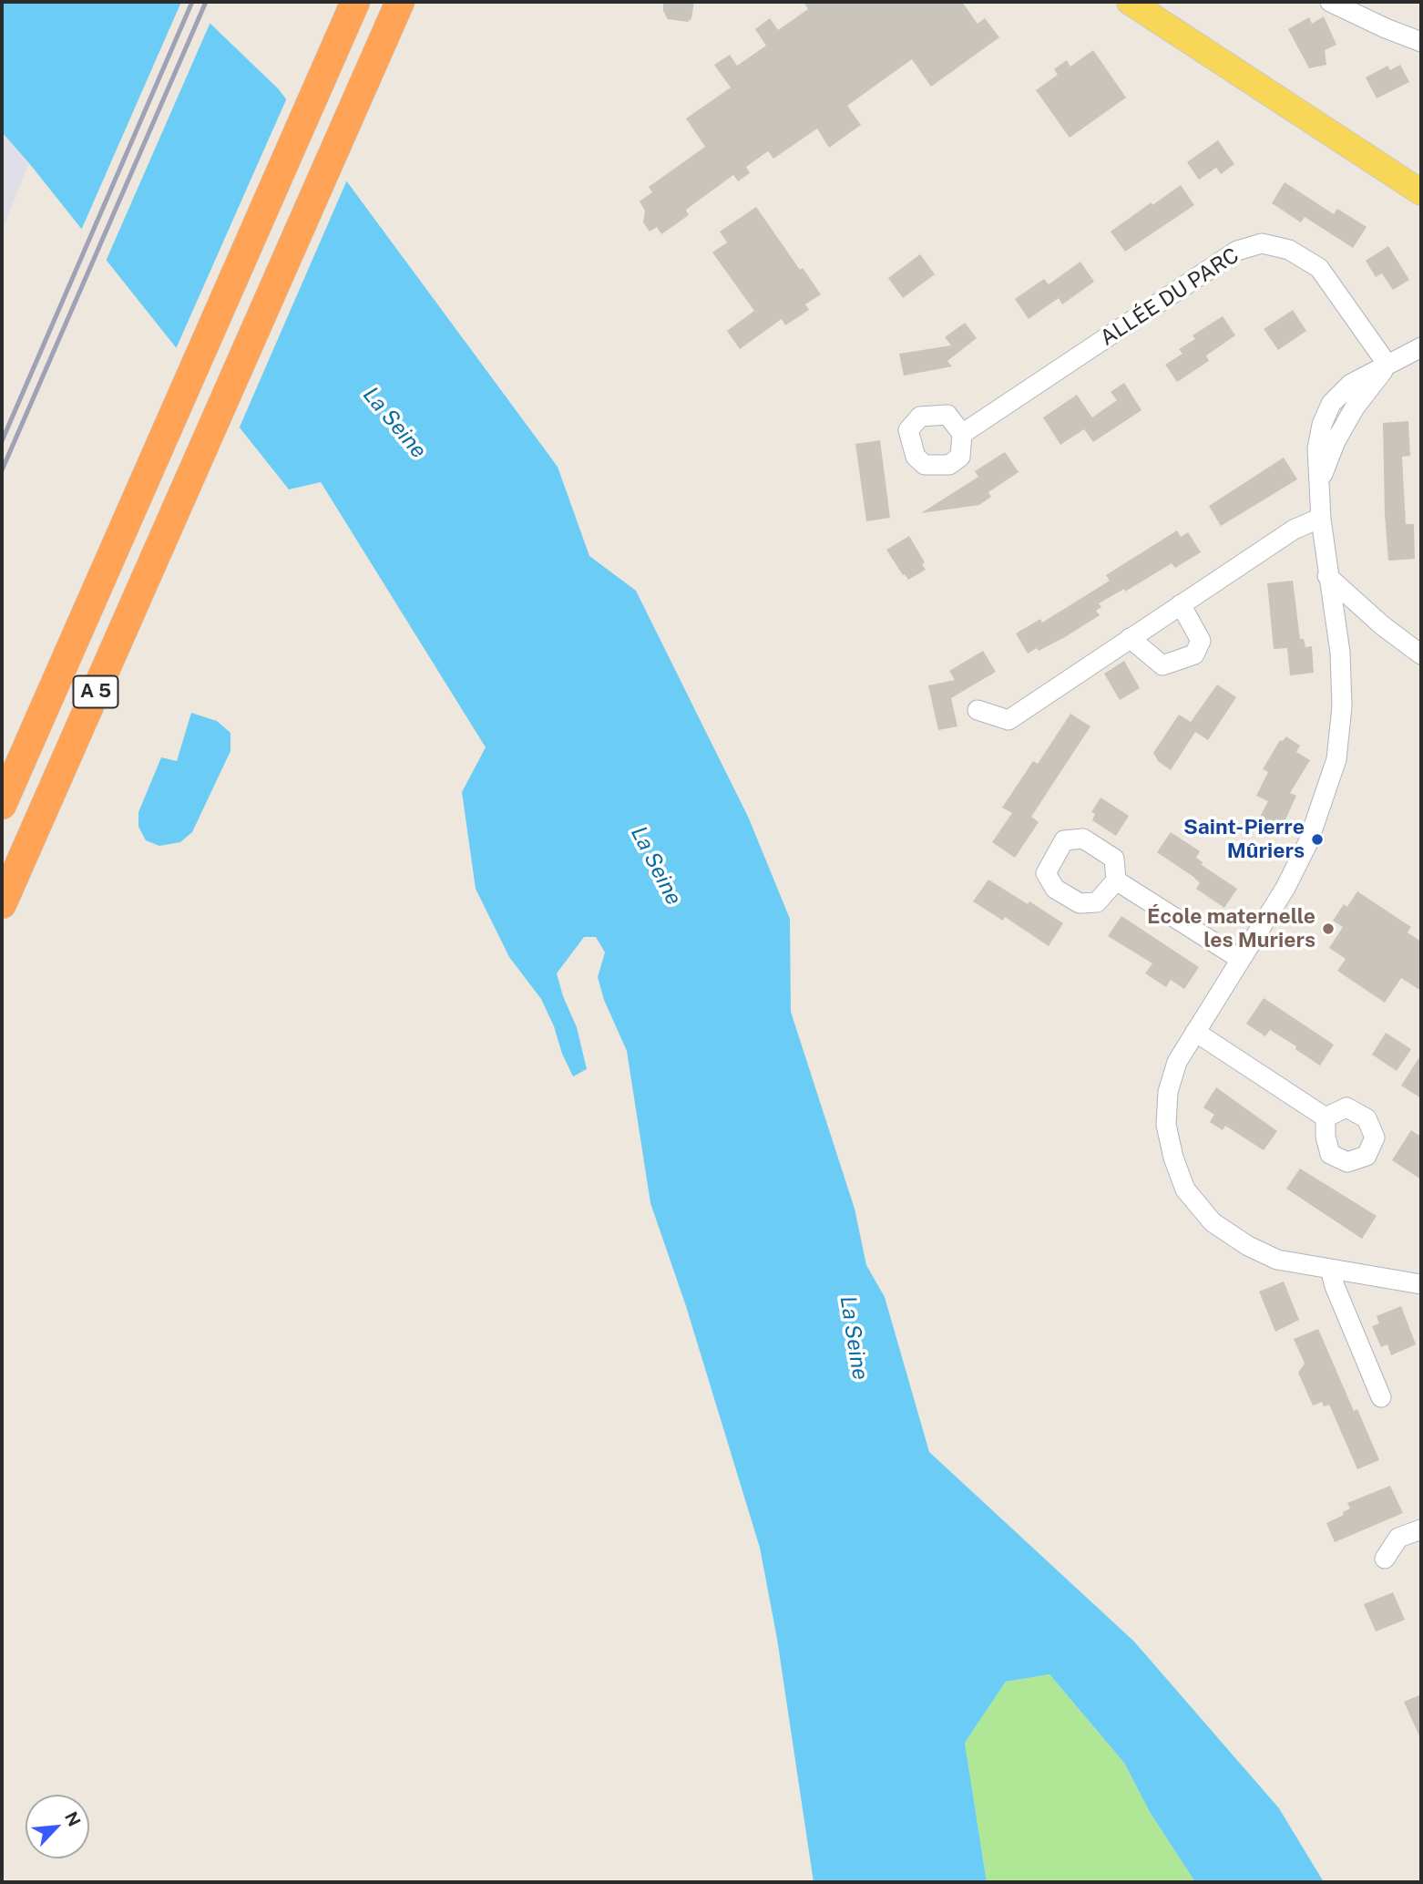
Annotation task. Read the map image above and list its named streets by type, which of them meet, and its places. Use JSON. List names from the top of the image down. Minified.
{"streets":{"highway":["A 5"],"street":["ALLÉE DU PARC"]},"water":["La Seine"],"places":["Saint-Pierre Mûriers","École maternelle les Muriers"],"north":"top right"}
